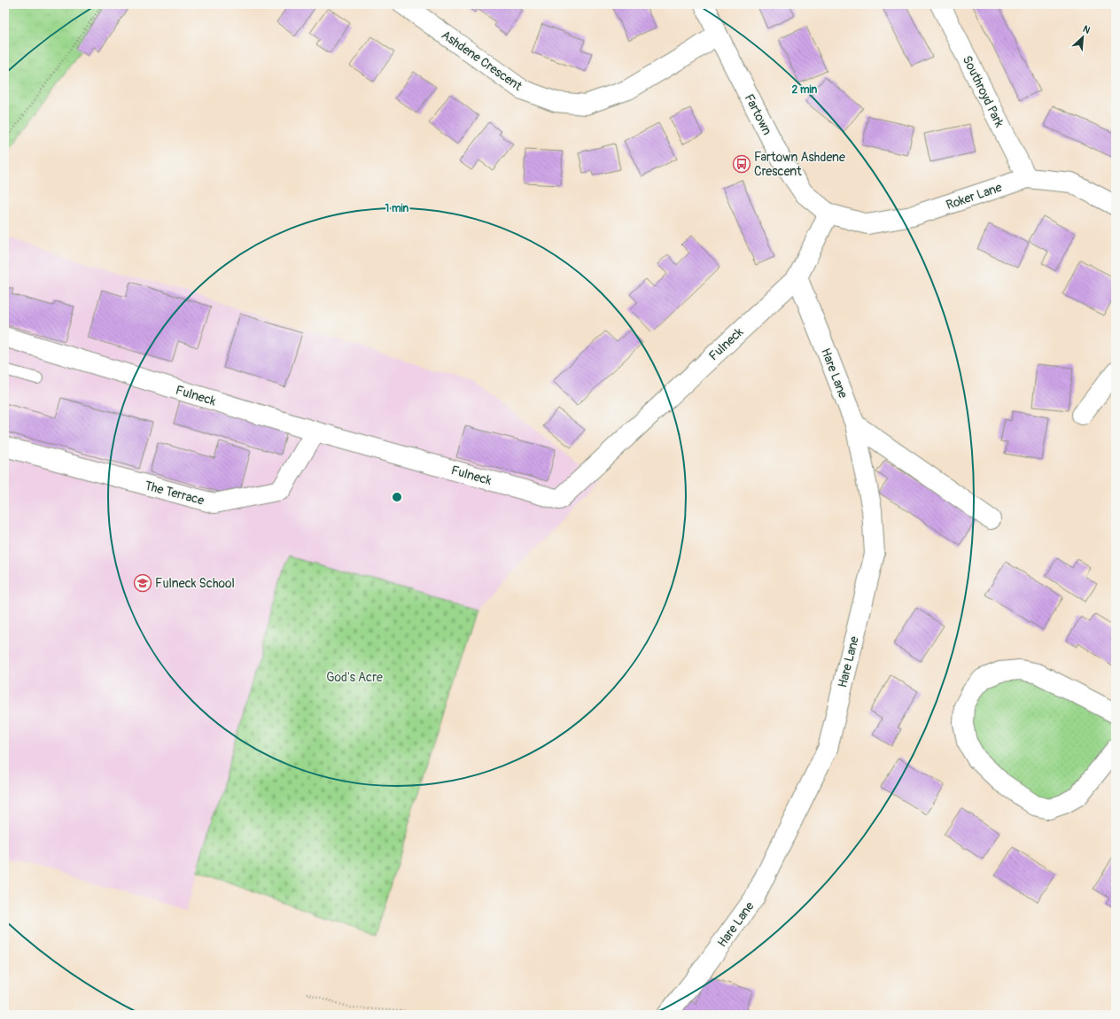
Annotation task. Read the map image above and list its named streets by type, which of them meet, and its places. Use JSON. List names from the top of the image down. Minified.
{"streets":{"street":["Ashdene Crescent","Southroyd Park","Fartown","Roker Lane","Fulneck","Hare Lane","The Terrace"]},"crossings":[["Ashdene Crescent","Fartown"],["Southroyd Park","Roker Lane"],["Fartown","Roker Lane"],["Fartown","Fulneck"],["Roker Lane","Fulneck"],["Fulneck","Hare Lane"],["Fulneck","The Terrace"]],"parks":["God's Acre"],"places":{"bus stop":["Fartown Ashdene Crescent"],"school or university":["Fulneck School"]},"north":"top right","rings":["2 min","1 min"]}
